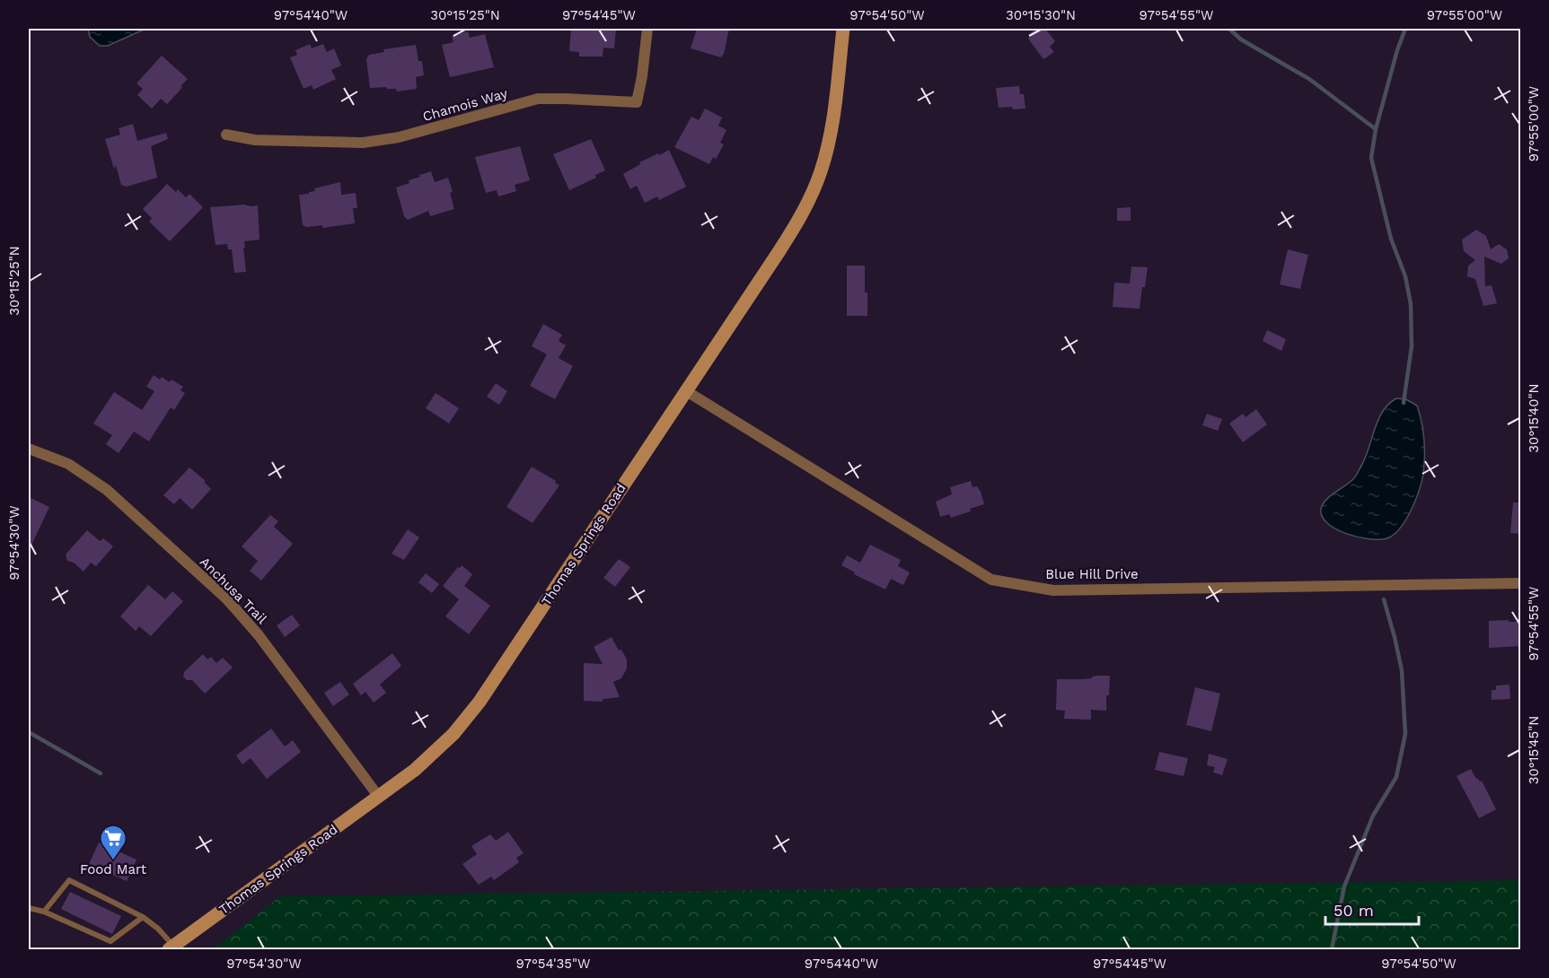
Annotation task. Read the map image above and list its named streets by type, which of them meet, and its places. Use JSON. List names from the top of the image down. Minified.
{"streets":{"street":["Chamois Way","Thomas Springs Road","Blue Hill Drive","Anchusa Trail"]},"crossings":[["Thomas Springs Road","Blue Hill Drive"],["Thomas Springs Road","Anchusa Trail"]],"places":{"supermarket":["Food Mart"]},"scale_bar":"50 m","coordinates":["97°54'40\"W","30°15'25\"N","97°54'45\"W","97°54'50\"W","30°15'30\"N","97°54'55\"W","97°55'00\"W","30°15'40\"N","97°54'30\"W","30°15'45\"N","97°54'35\"W"]}
